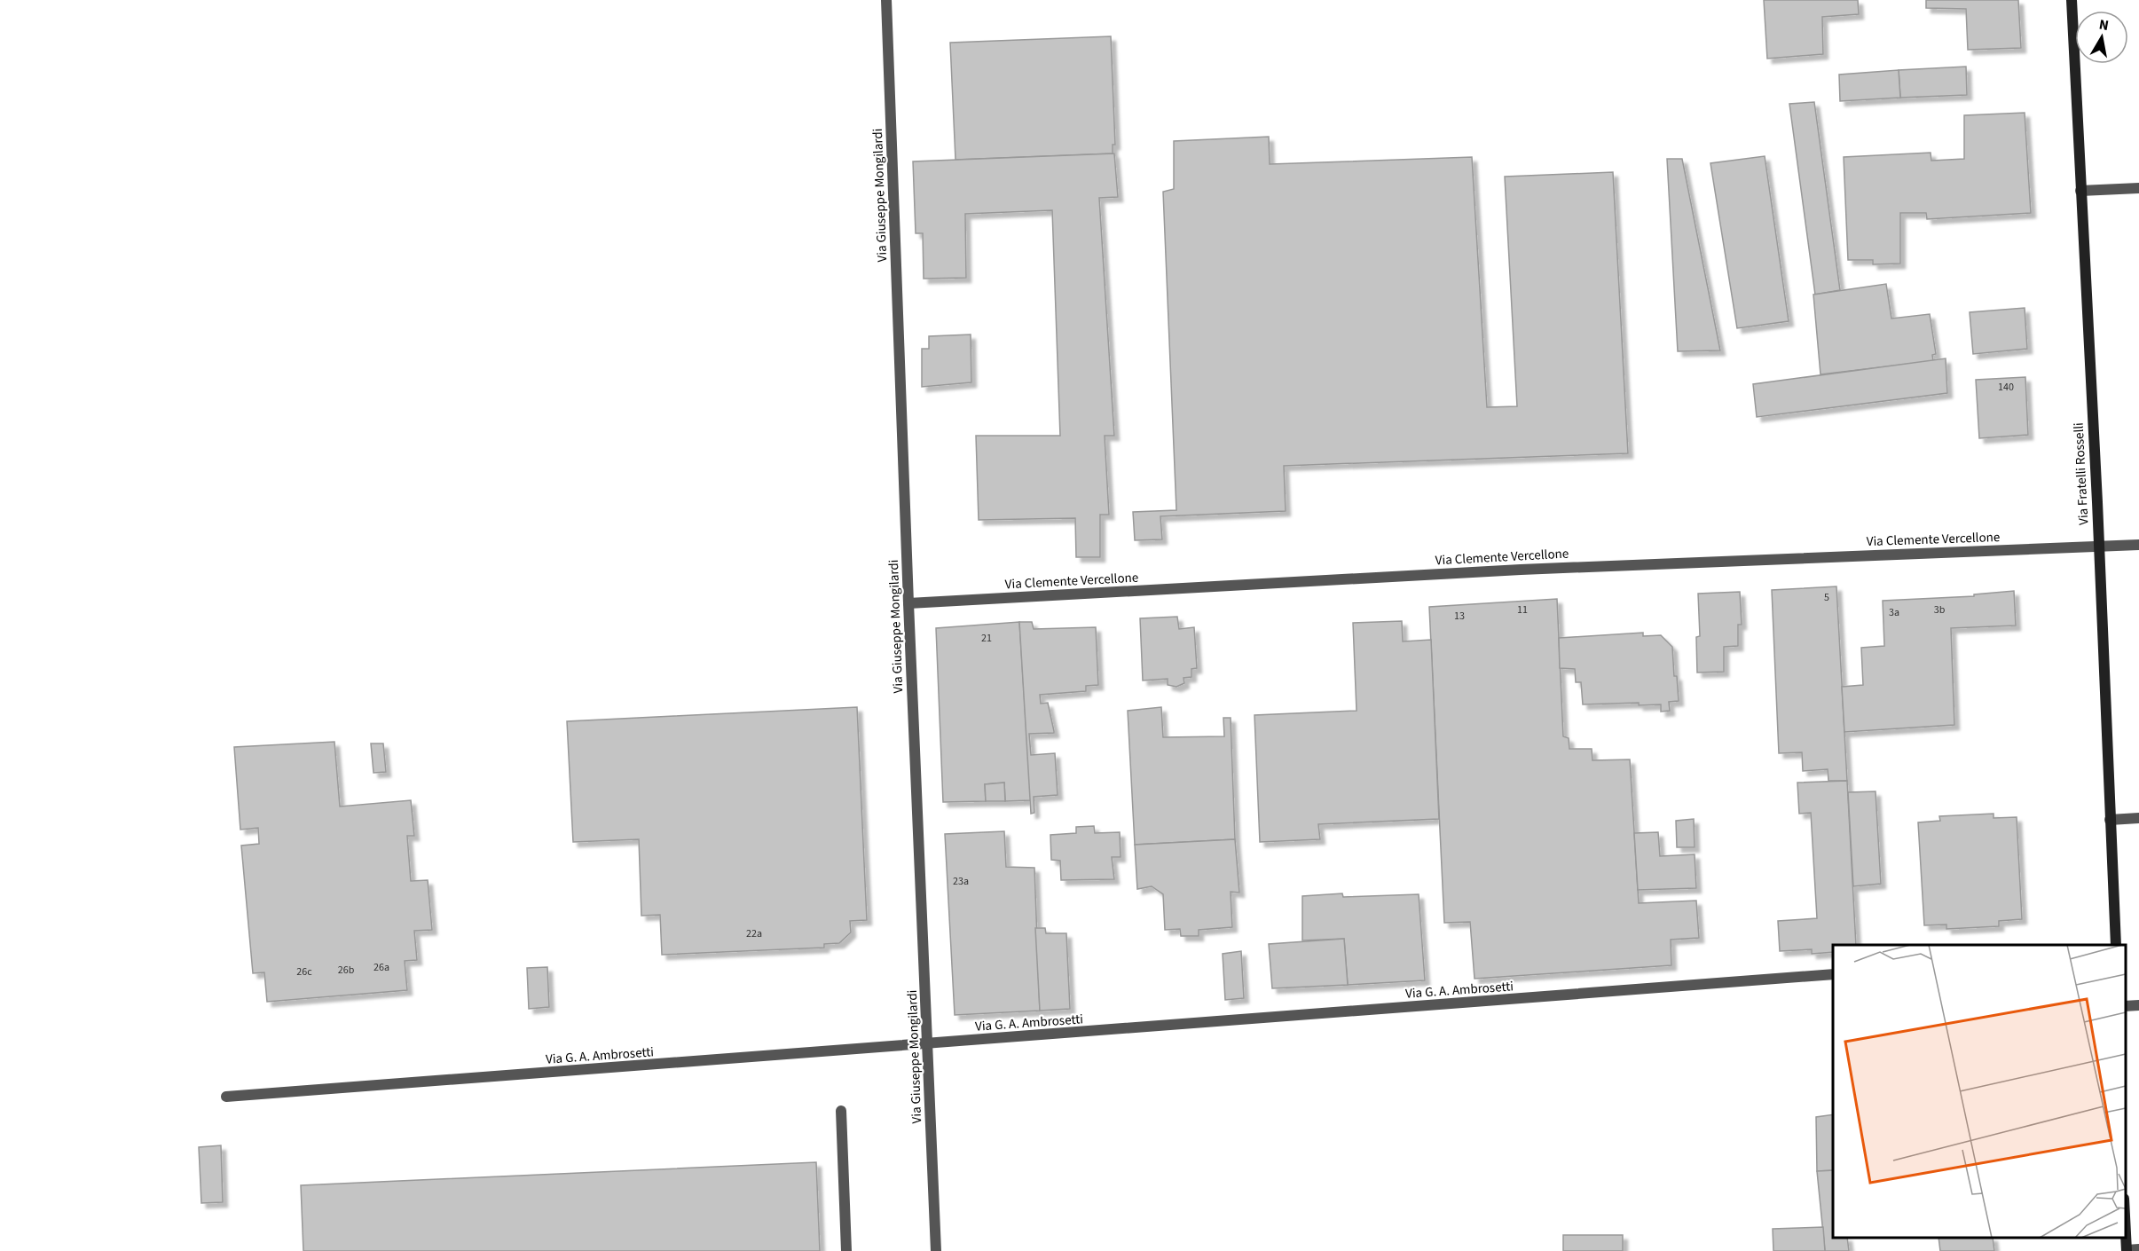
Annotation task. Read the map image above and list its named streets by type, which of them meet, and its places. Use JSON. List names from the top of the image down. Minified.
{"streets":{"street":["Via Giuseppe Mongilardi","Via Fratelli Rosselli","Via Clemente Vercellone","Via G. A. Ambrosetti"]},"crossings":[["Via Giuseppe Mongilardi","Via Clemente Vercellone"],["Via Giuseppe Mongilardi","Via G. A. Ambrosetti"],["Via Fratelli Rosselli","Via Clemente Vercellone"]],"house_numbers":["140","5","11","3b","3a","13","21","23a","22a","26a","26b","26c"],"north":"top"}
